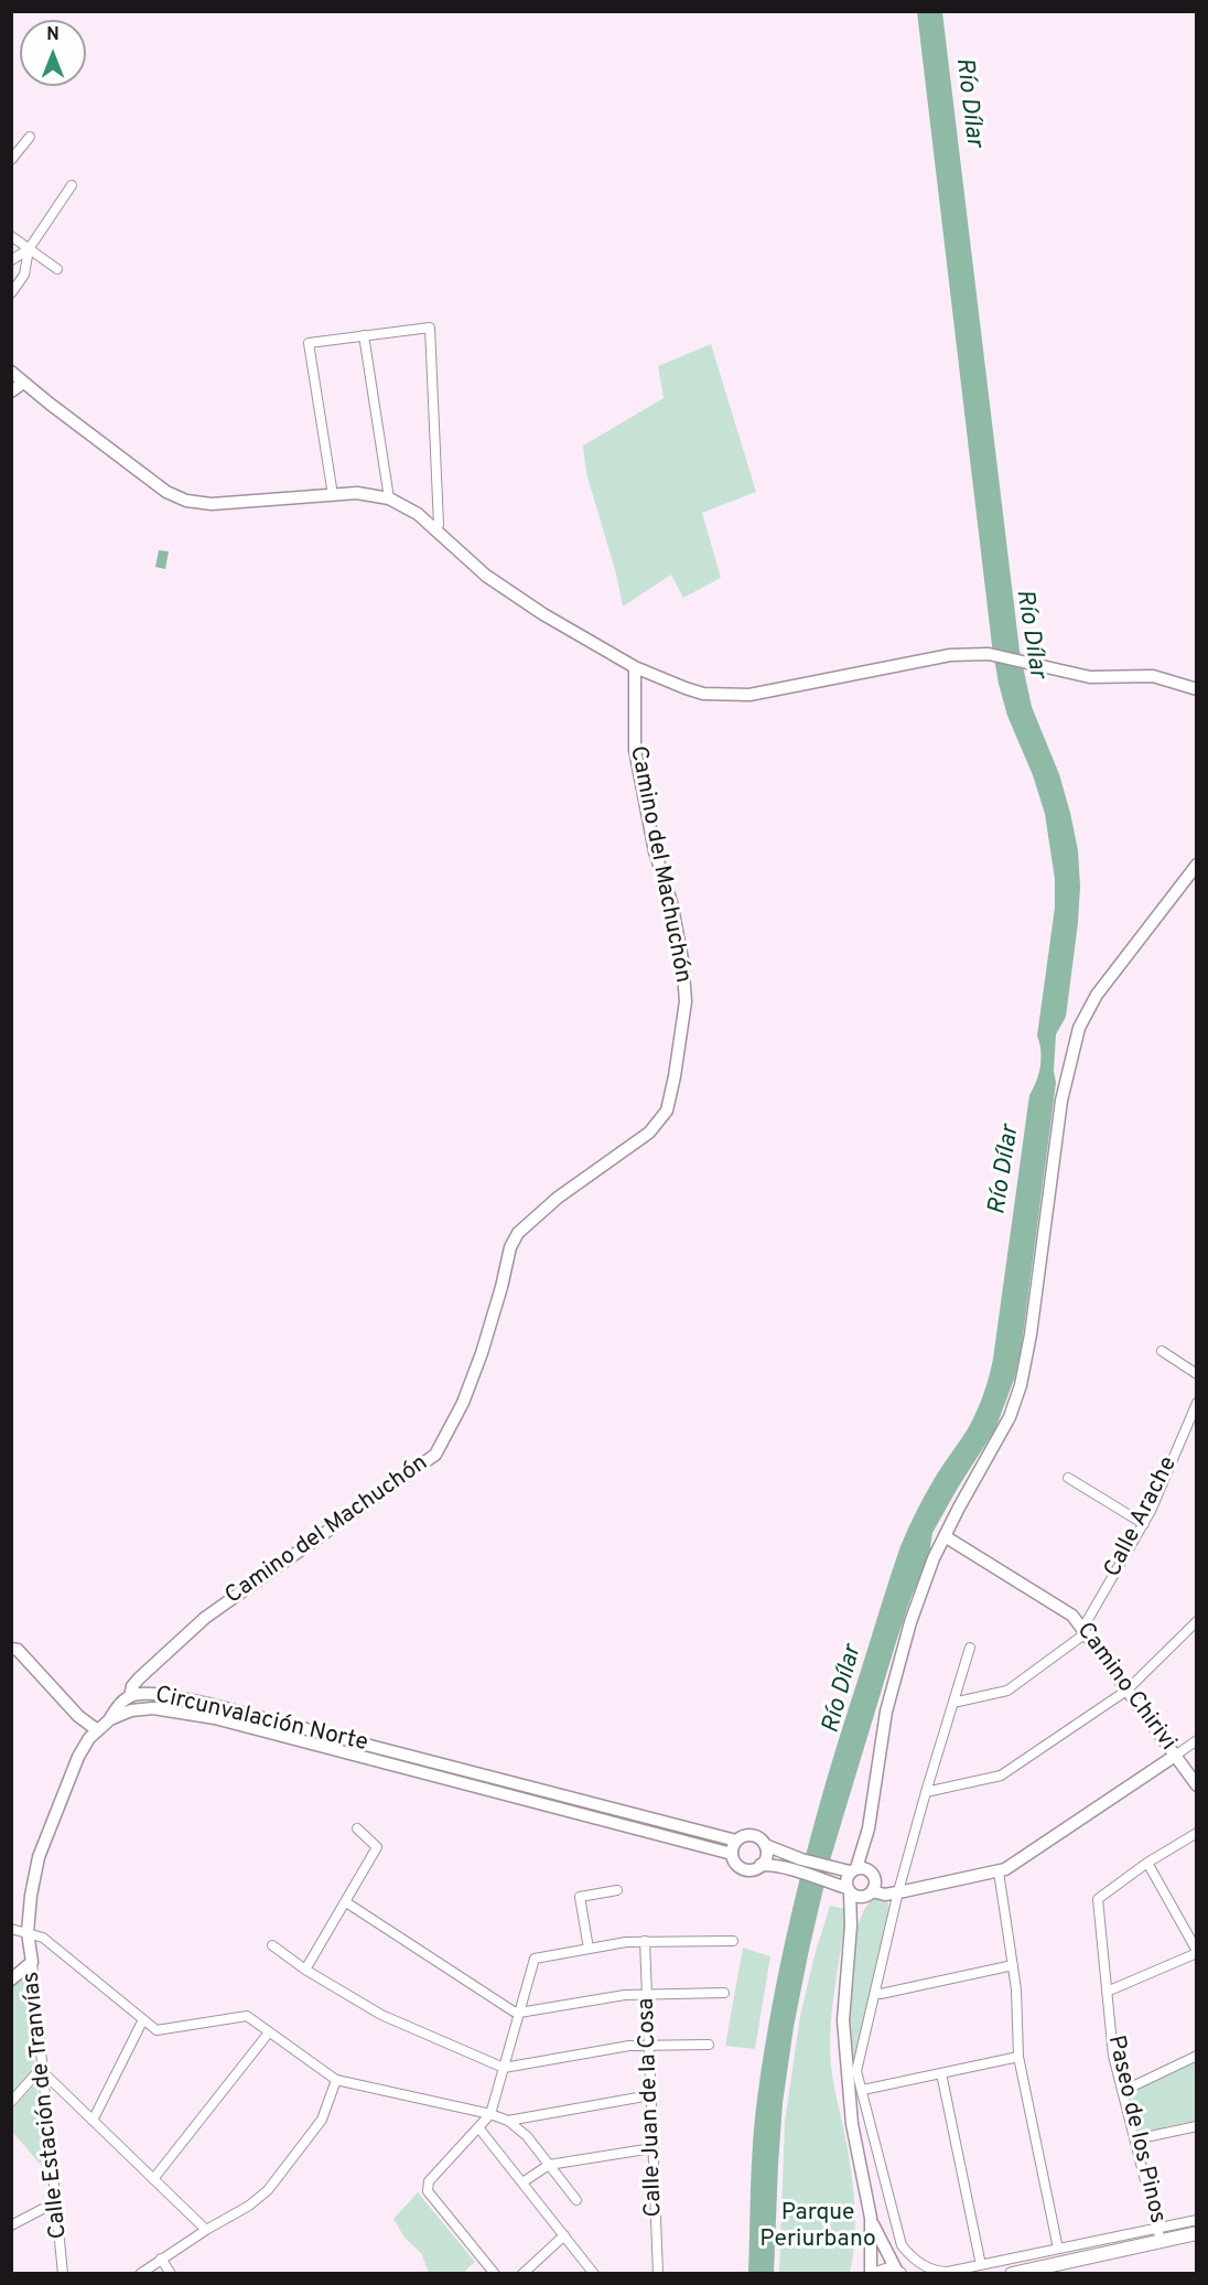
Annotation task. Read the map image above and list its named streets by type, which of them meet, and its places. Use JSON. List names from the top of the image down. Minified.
{"streets":{"street":["Camino del Machuchón","Calle Arache","Camino Chirivi","Circunvalación Norte","Calle Estación de Tranvías","Calle Juan de la Cosa","Paseo de los Pinos"]},"crossings":[["Camino del Machuchón","Circunvalación Norte"],["Calle Arache","Camino Chirivi"],["Circunvalación Norte","Calle Estación de Tranvías"]],"water":["Río Dílar"],"parks":["Parque Periurbano"],"north":"top"}
